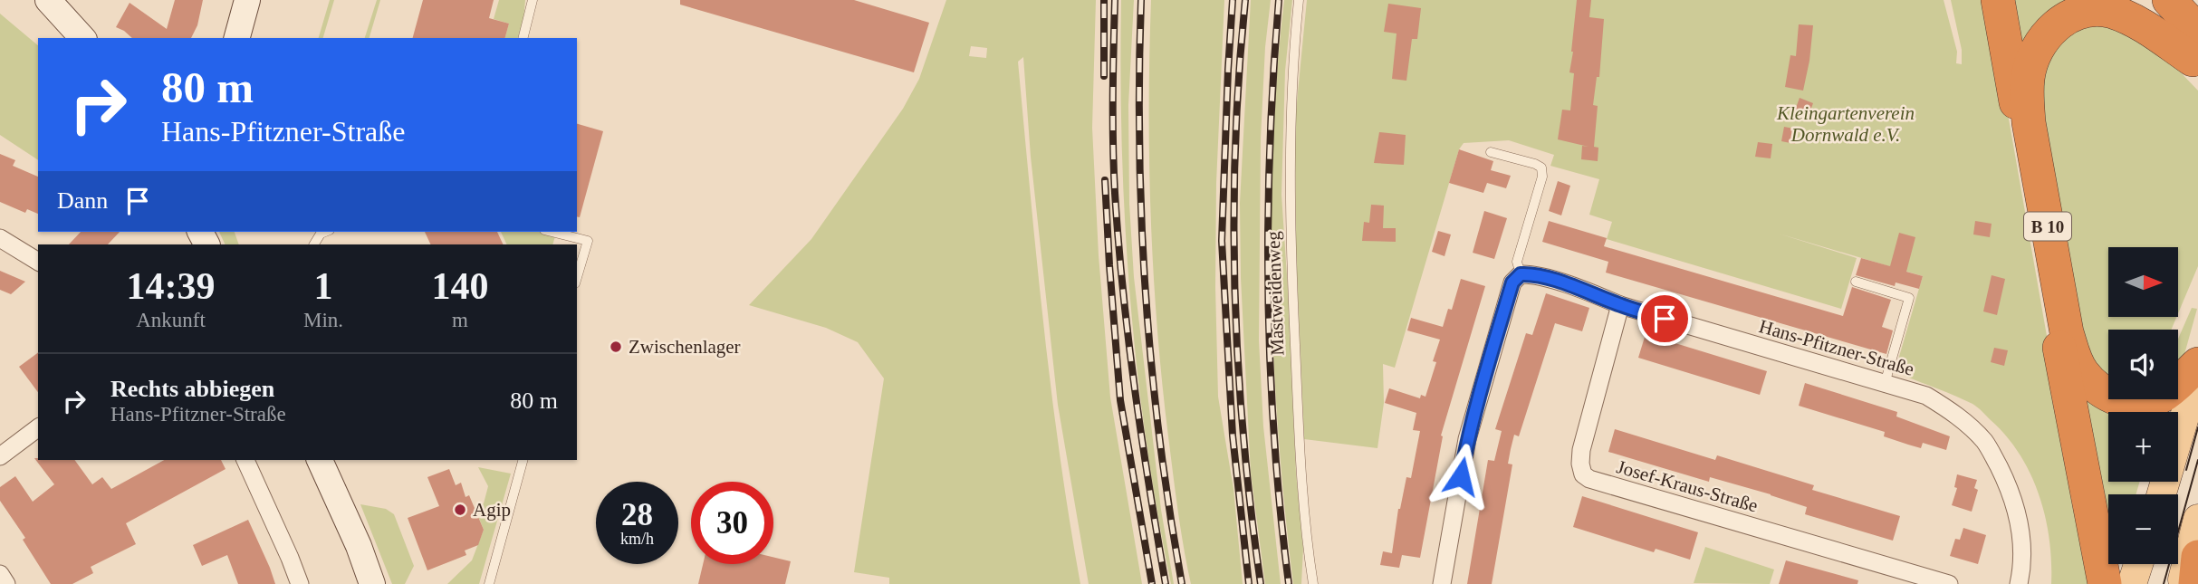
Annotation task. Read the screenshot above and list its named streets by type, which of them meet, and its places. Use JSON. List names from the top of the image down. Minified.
{"streets":{"highway":["B 10"],"street":["Hans-Pfitzner-Straße","Josef-Kraus-Straße"],"lane":["Mastweidenweg"]},"crossings":[["Hans-Pfitzner-Straße","Josef-Kraus-Straße"]],"parks":["Kleingartenverein Dornwald e.V."],"places":["Zwischenlager","Agip"],"north":"right","page":{"turn":["80 m","Hans-Pfitzner-Straße"],"then":"Dann","eta":["14:39","Ankunft","1","Min.","140","m"],"map_buttons":["+","−"],"list":[{"name":"Rechts abbiegen","note":"Hans-Pfitzner-Straße","value":"80 m"}],"speed":"28 km/h","limit":"30"}}
